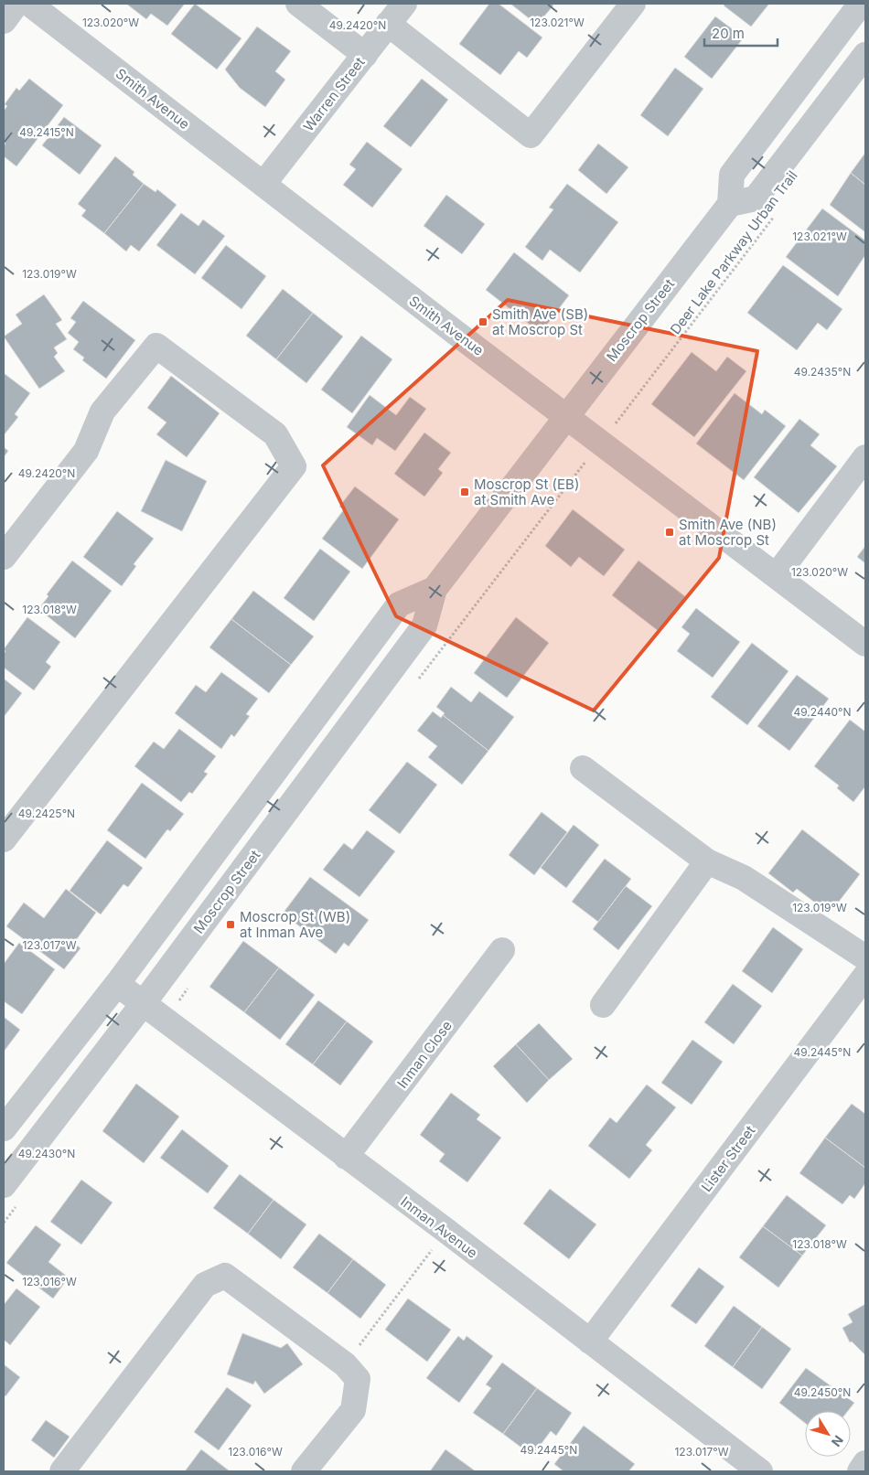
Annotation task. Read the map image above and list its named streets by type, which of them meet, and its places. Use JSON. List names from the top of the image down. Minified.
{"streets":{"street":["Warren Street","Smith Avenue","Moscrop Street","Inman Close","Lister Street","Inman Avenue"],"path":["Deer Lake Parkway Urban Trail"]},"crossings":[["Warren Street","Smith Avenue"],["Smith Avenue","Moscrop Street"],["Moscrop Street","Inman Avenue"],["Inman Close","Inman Avenue"],["Lister Street","Inman Avenue"]],"places":{"transit":["Smith Ave (SB) at Moscrop St","Moscrop St (EB) at Smith Ave","Smith Ave (NB) at Moscrop St","Moscrop St (WB) at Inman Ave"]},"scale_bar":"20 m","north":"bottom right","coordinates":["123.020°W","123.021°W","49.2420°N","49.2415°N","123.019°W","49.2435°N","123.018°W","49.2440°N","49.2425°N","123.017°W","49.2445°N","49.2430°N","123.016°W","49.2450°N"]}
